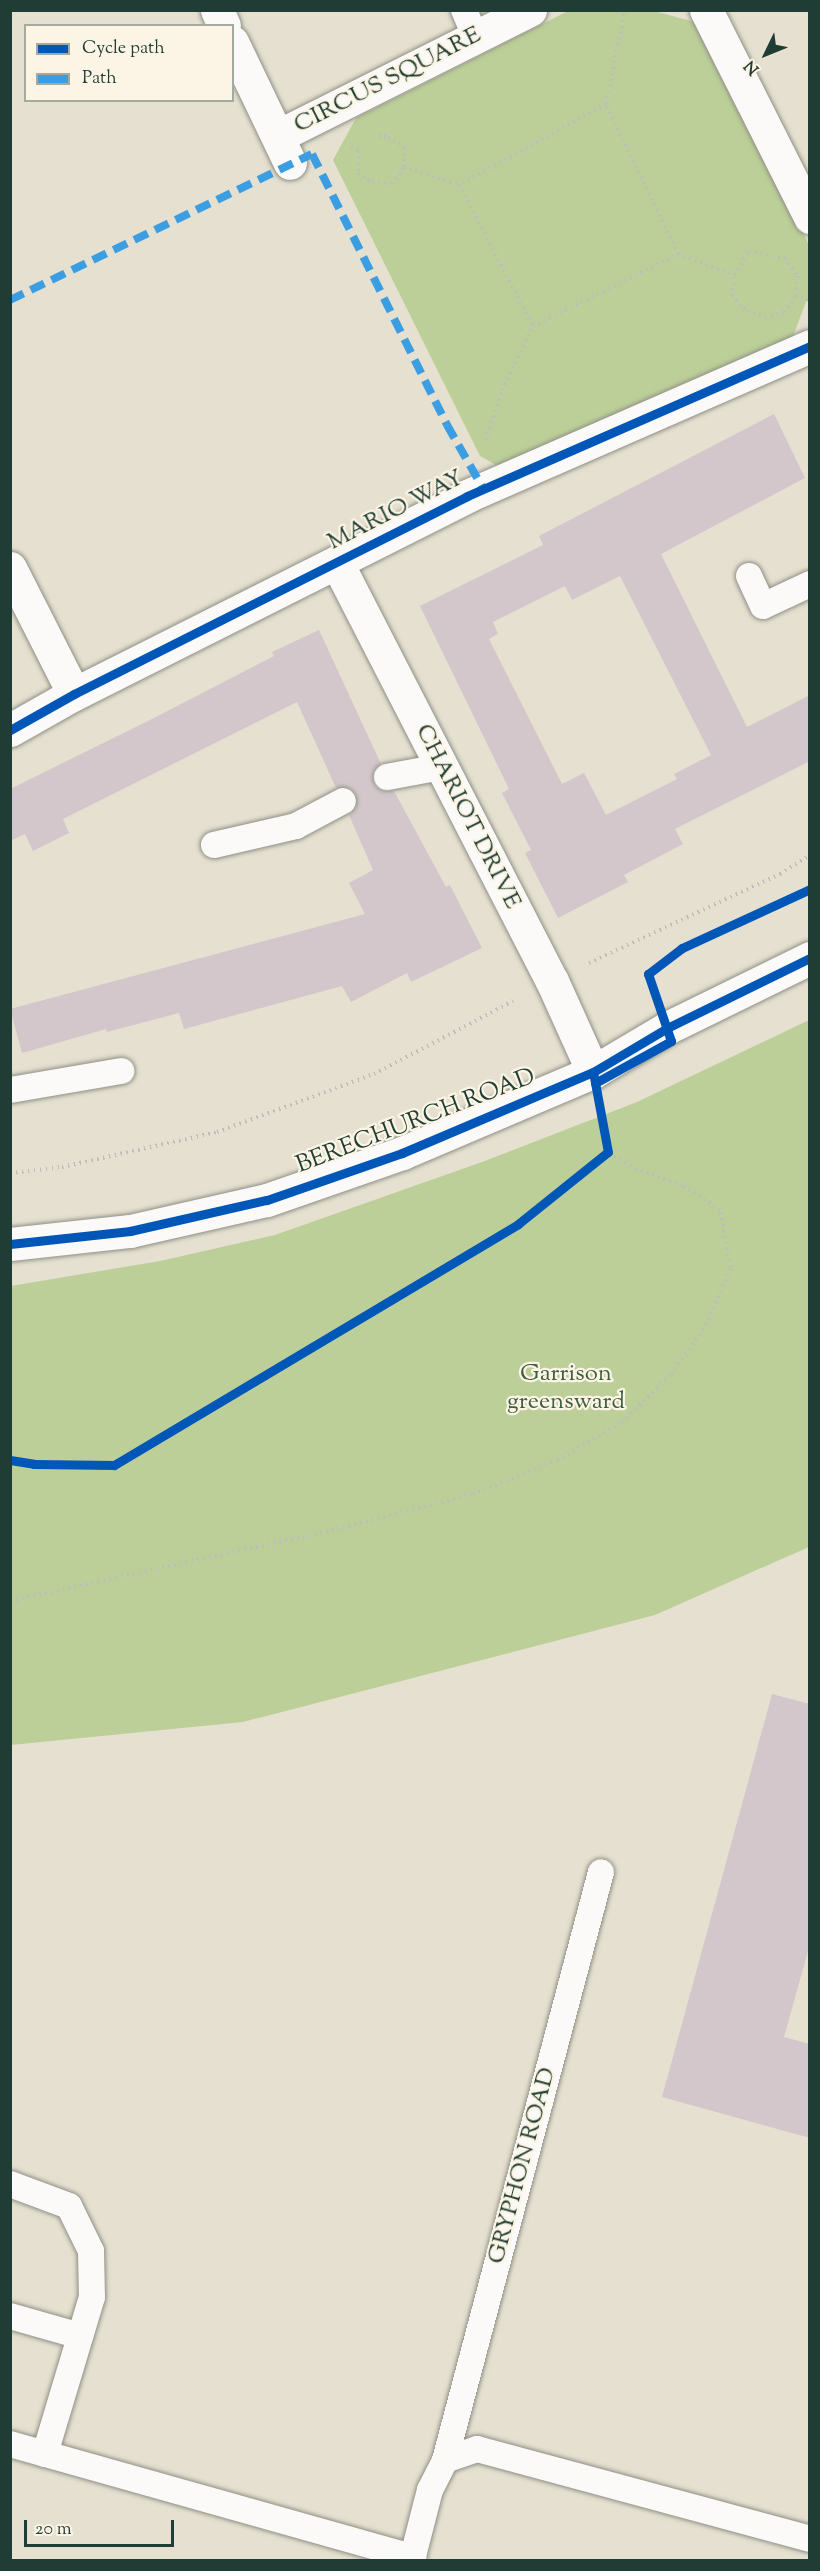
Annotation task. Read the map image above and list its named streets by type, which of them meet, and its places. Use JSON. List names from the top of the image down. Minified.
{"streets":{"street":["CIRCUS SQUARE","MARIO WAY","CHARIOT DRIVE","BERECHURCH ROAD"],"lane":["GRYPHON ROAD"]},"crossings":[["MARIO WAY","CHARIOT DRIVE"],["CHARIOT DRIVE","BERECHURCH ROAD"]],"parks":["Garrison greensward"],"legend":["Cycle path","Path"],"scale_bar":"20 m","north":"bottom left"}
